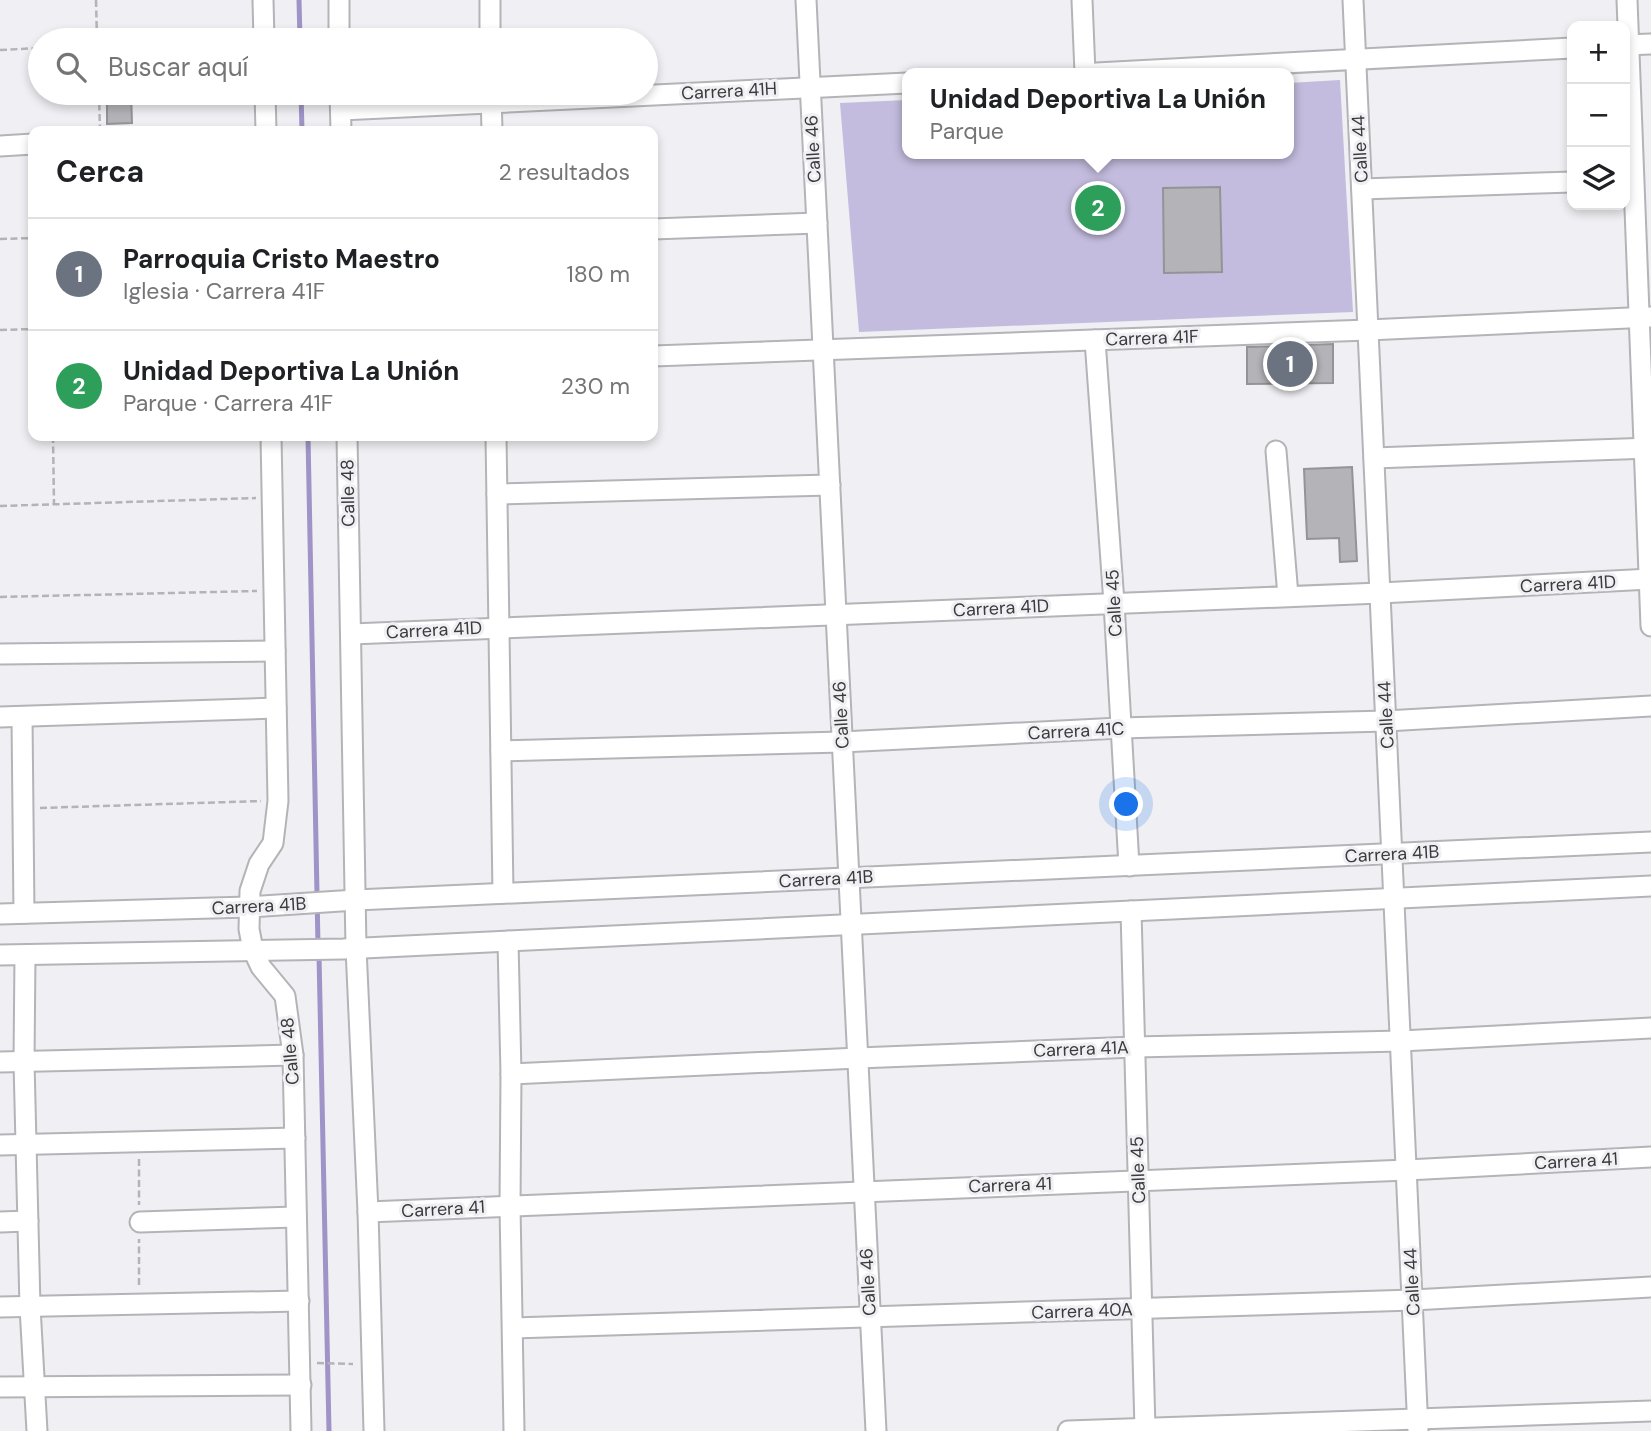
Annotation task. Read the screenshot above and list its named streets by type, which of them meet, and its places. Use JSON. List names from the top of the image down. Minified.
{"streets":{"street":["Carrera 41H","Calle 46","Calle 44","Carrera 41F","Calle 48","Carrera 41D","Calle 45","Carrera 41C","Carrera 41B","Carrera 41A","Carrera 41","Carrera 40A"]},"crossings":[["Carrera 41H","Calle 46"],["Calle 46","Carrera 41F"],["Calle 46","Carrera 41D"],["Calle 46","Carrera 41C"],["Calle 46","Carrera 41B"],["Calle 46","Carrera 41A"],["Calle 46","Carrera 41"],["Calle 46","Carrera 40A"],["Calle 44","Carrera 41F"],["Calle 44","Carrera 41D"],["Calle 44","Carrera 41C"],["Calle 44","Carrera 41B"],["Calle 44","Carrera 41A"],["Calle 44","Carrera 41"],["Calle 44","Carrera 40A"],["Carrera 41F","Calle 45"],["Calle 48","Carrera 41D"],["Calle 48","Carrera 41B"],["Calle 48","Carrera 41"],["Carrera 41D","Calle 45"],["Calle 45","Carrera 41C"],["Calle 45","Carrera 41B"],["Calle 45","Carrera 41A"],["Calle 45","Carrera 41"],["Calle 45","Carrera 40A"]],"page":{"map_buttons":["+","−"],"search":"Buscar aquí","popup":["Unidad Deportiva La Unión","Parque"],"heading":["Cerca","2 resultados"],"pins":["2","1"],"list":[{"mark":"1","name":"Parroquia Cristo Maestro","note":"Iglesia · Carrera 41F","value":"180 m"},{"mark":"2","name":"Unidad Deportiva La Unión","note":"Parque · Carrera 41F","value":"230 m"}]}}
